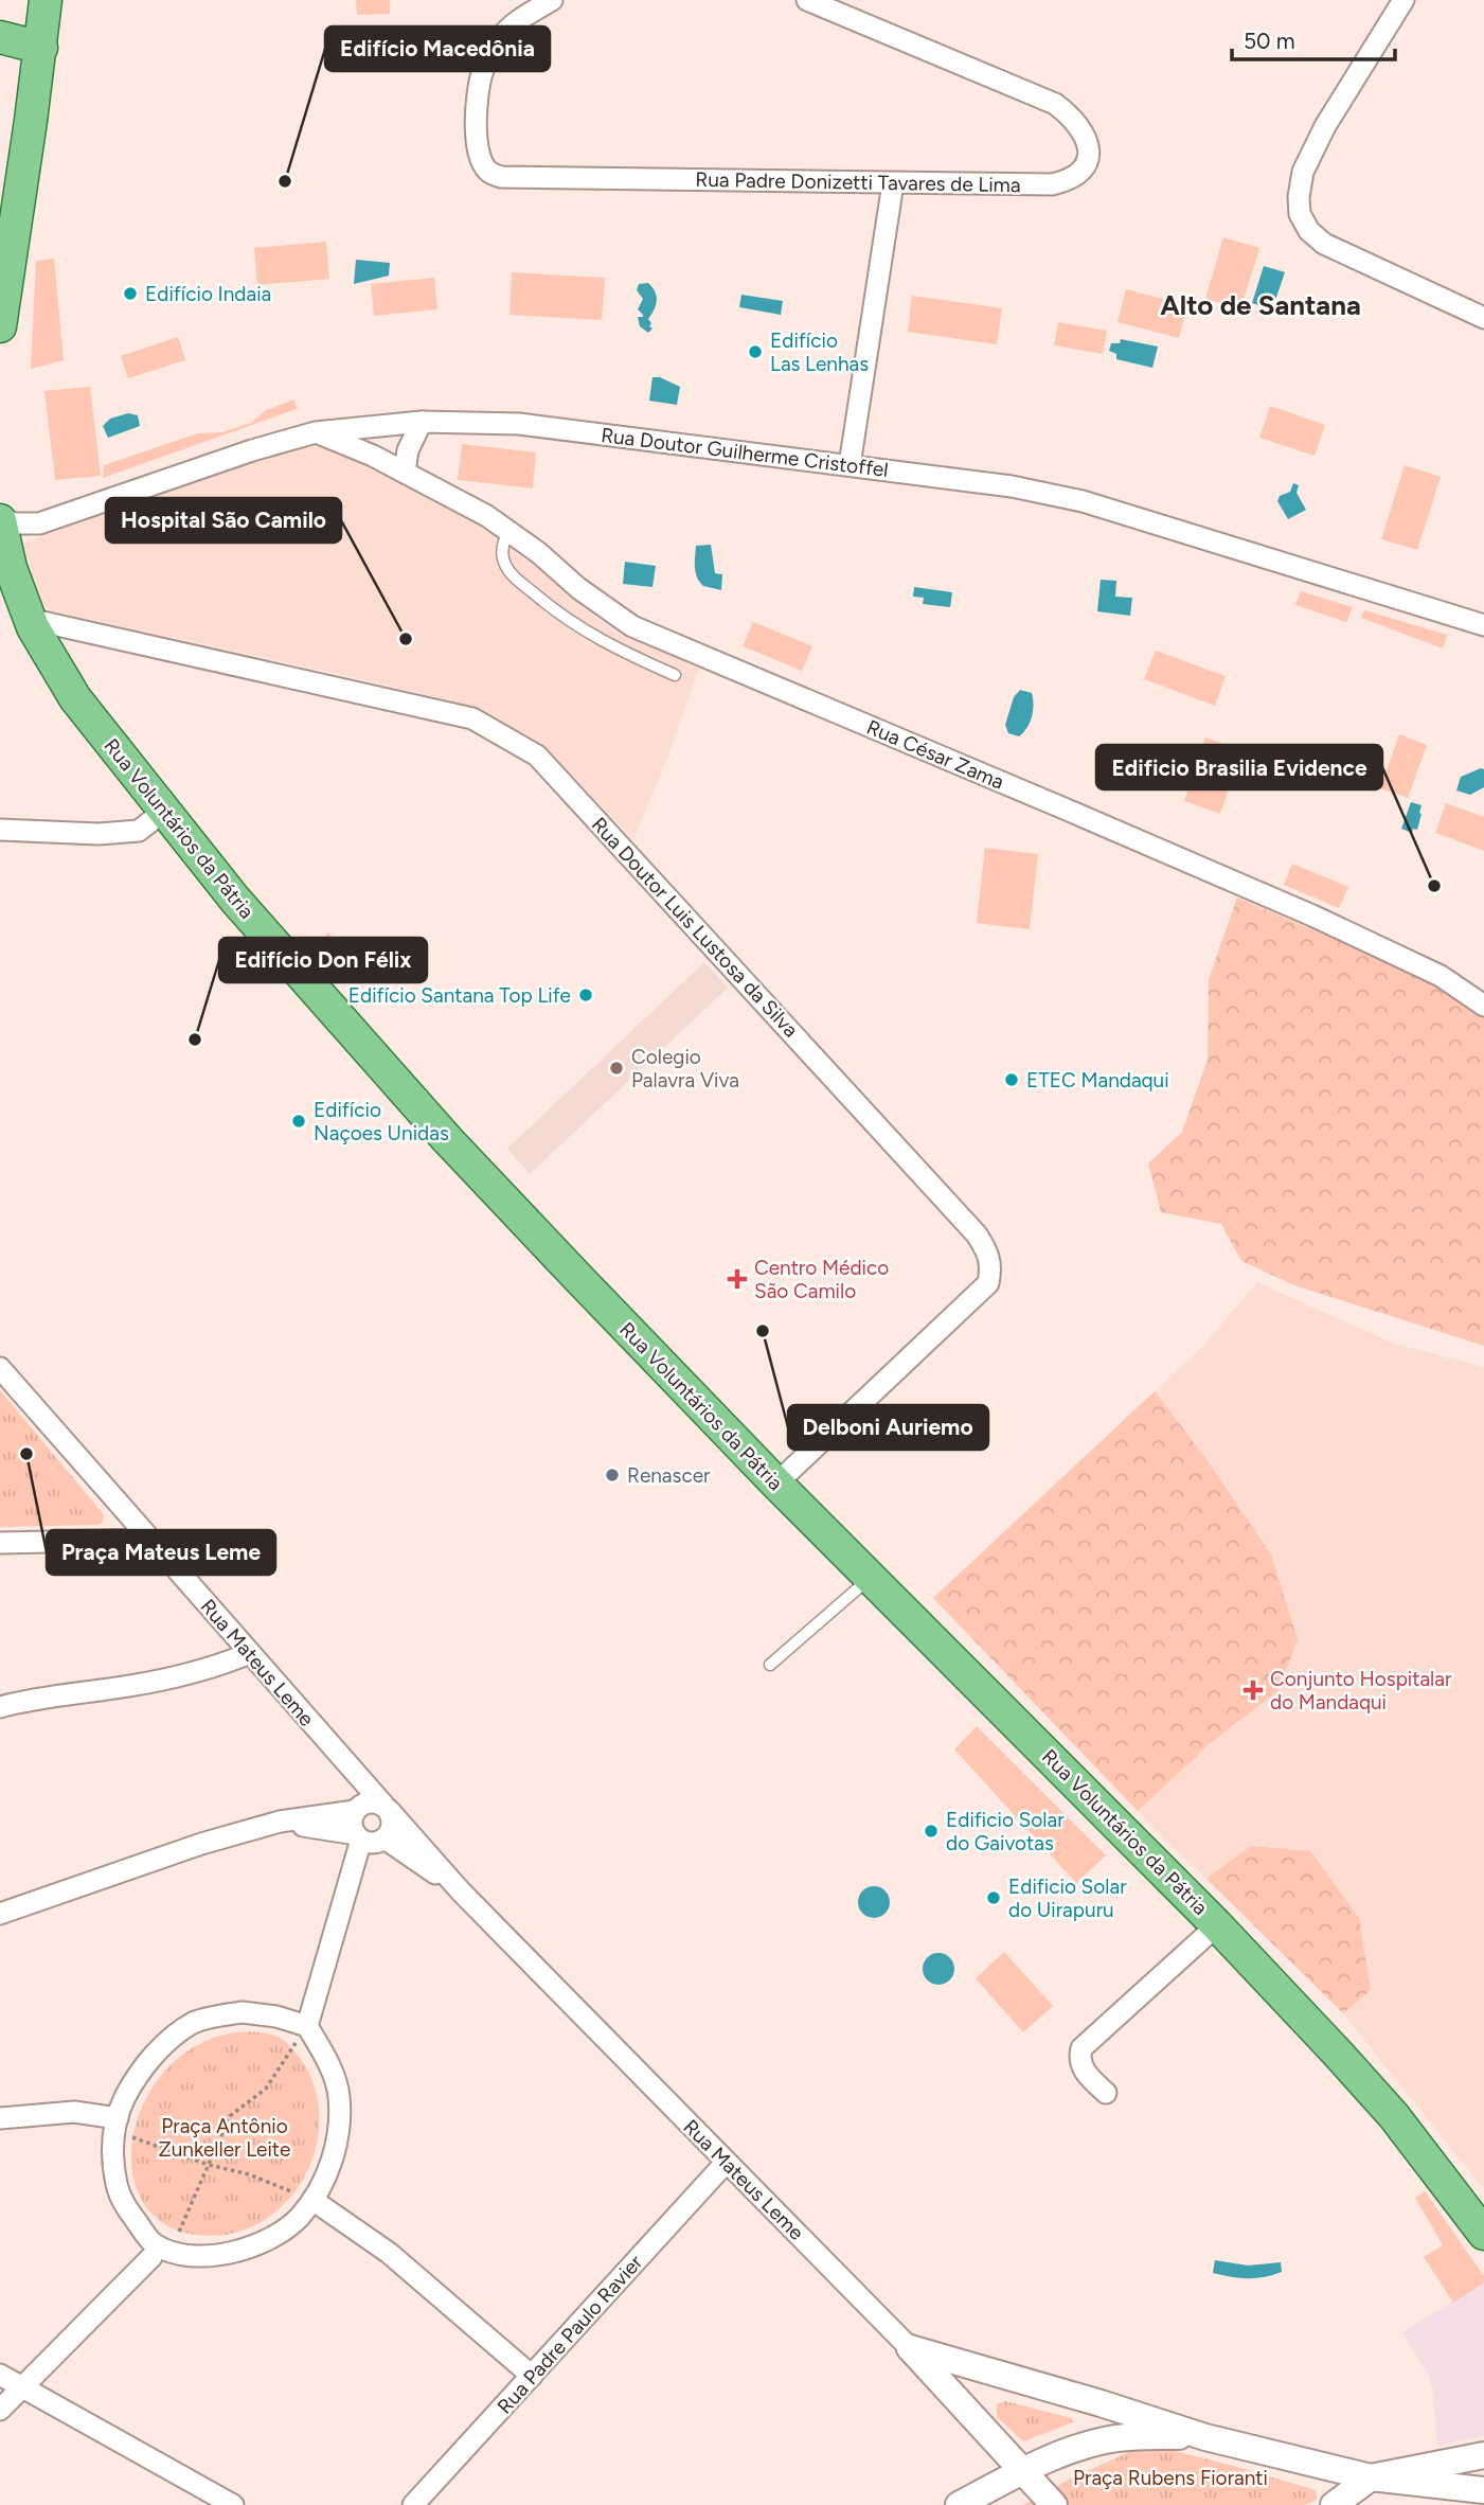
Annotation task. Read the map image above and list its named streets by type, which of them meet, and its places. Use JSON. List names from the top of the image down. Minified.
{"streets":{"main road":["Rua Voluntários da Pátria"],"street":["Rua Padre Donizetti Tavares de Lima","Rua Doutor Guilherme Cristoffel","Rua César Zama","Rua Doutor Luis Lustosa da Silva","Rua Mateus Leme","Rua Padre Paulo Ravier"]},"crossings":[["Rua Doutor Guilherme Cristoffel","Rua César Zama"],["Rua Doutor Guilherme Cristoffel","Rua Voluntários da Pátria"],["Rua Voluntários da Pátria","Rua Doutor Luis Lustosa da Silva"],["Rua Mateus Leme","Rua Padre Paulo Ravier"]],"districts":["Alto de Santana"],"parks":["Praça Antônio Zunkeller Leite","Praça Rubens Fioranti"],"places":{"other":["Edifício Macedônia","Edifício Indaia","Edifício Las Lenhas","Hospital São Camilo","Edificio Brasilia Evidence","Edifício Santana Top Life","Edifício Don Félix","Colegio Palavra Viva","ETEC Mandaqui","Edifício Naçoes Unidas","Delboni Auriemo","Praça Mateus Leme","Renascer","Edificio Solar do Gaivotas","Edificio Solar do Uirapuru"],"health":["Centro Médico São Camilo","Conjunto Hospitalar do Mandaqui"]},"scale_bar":"50 m"}
